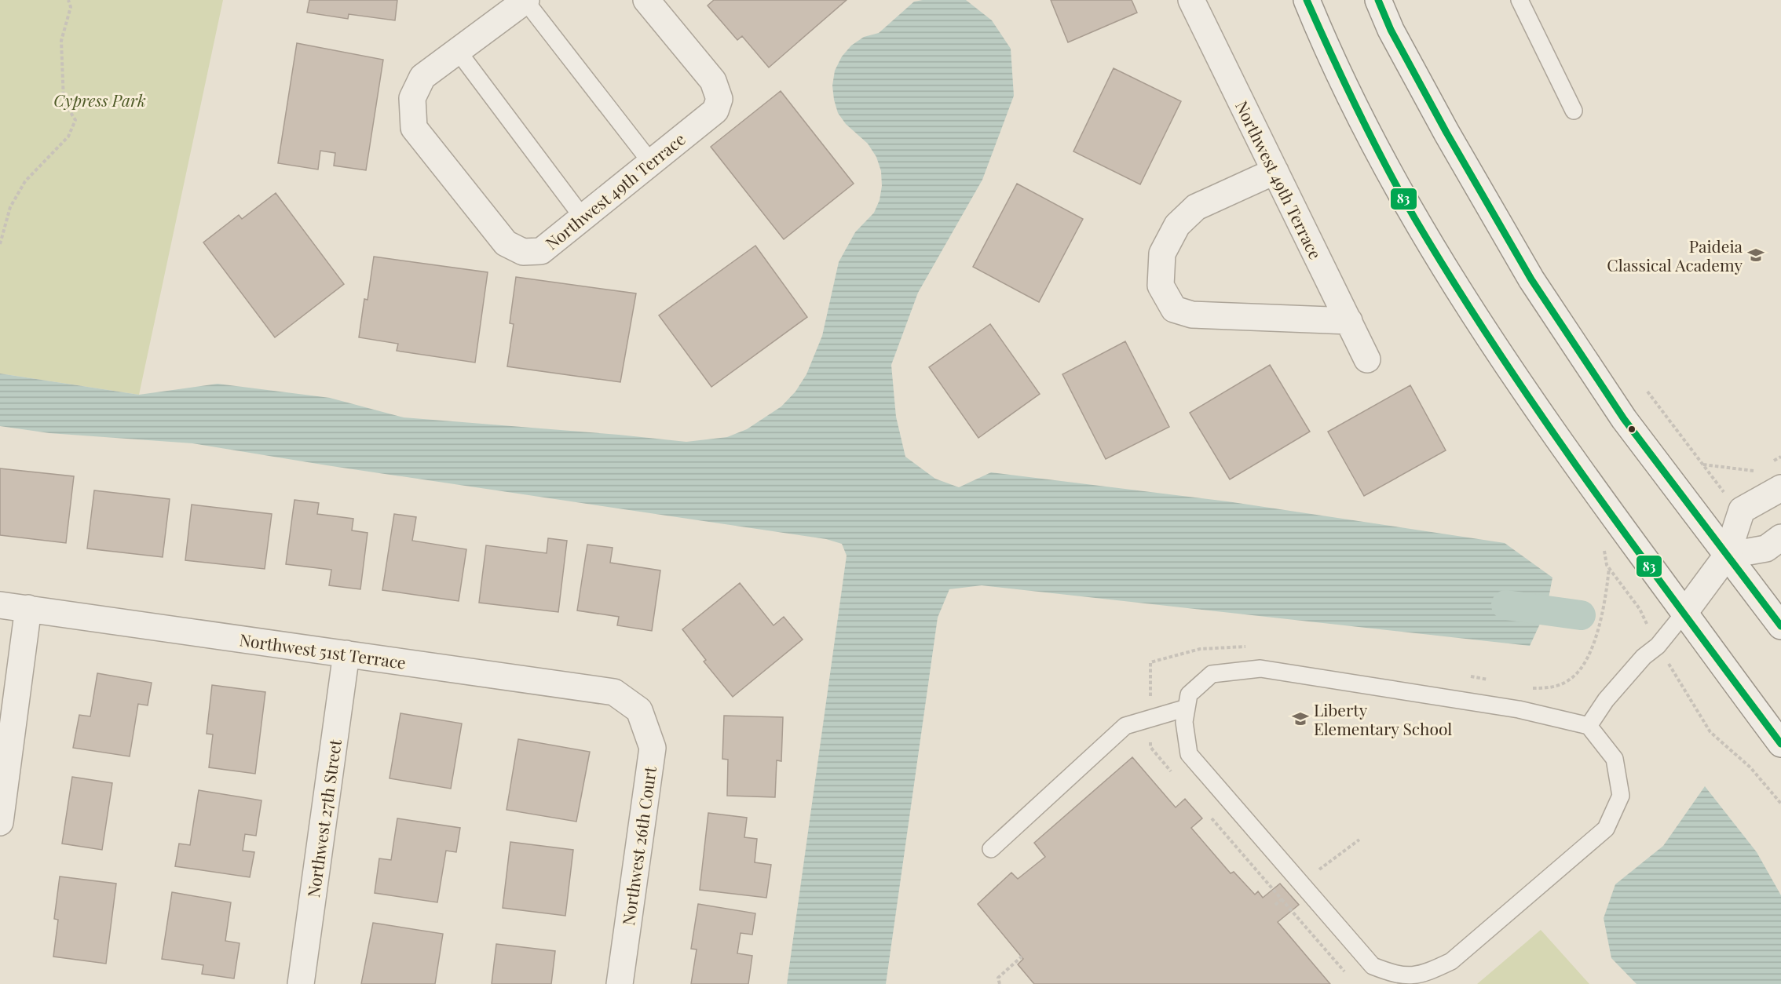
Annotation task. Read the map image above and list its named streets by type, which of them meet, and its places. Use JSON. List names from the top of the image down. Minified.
{"streets":{"street":["Northwest 49th Terrace","Northwest 51st Terrace","Northwest 27th Street","Northwest 26th Court"]},"crossings":[["Northwest 51st Terrace","Northwest 27th Street"],["Northwest 51st Terrace","Northwest 26th Court"]],"parks":["Cypress Park"],"places":{"school or university":["Paideia Classical Academy","Liberty Elementary School"]},"lines":["transit line 83"]}
